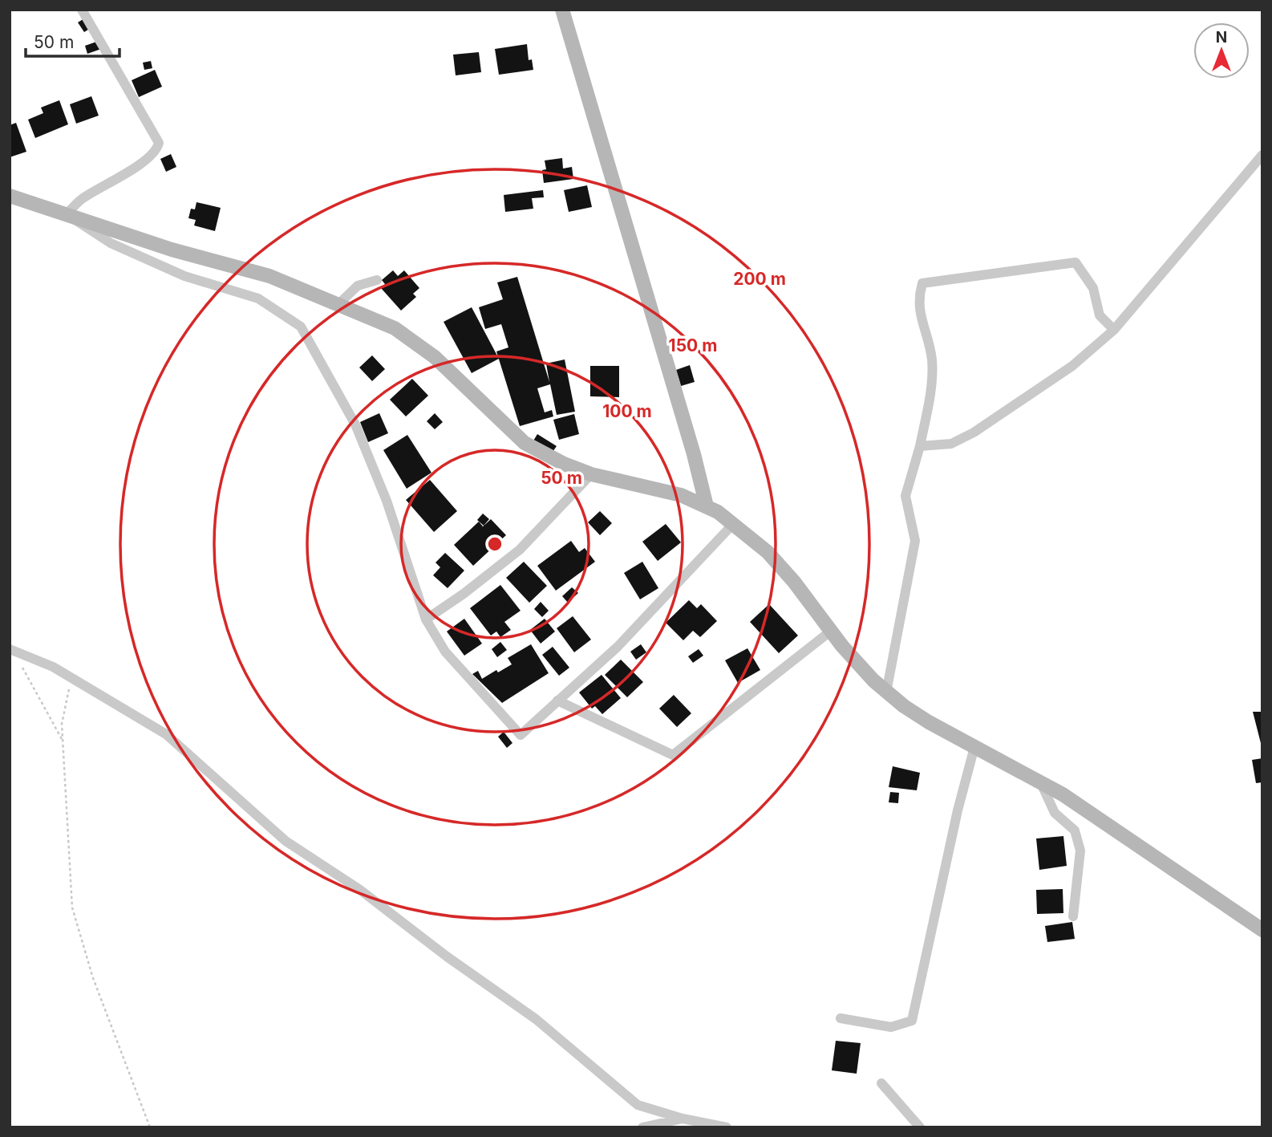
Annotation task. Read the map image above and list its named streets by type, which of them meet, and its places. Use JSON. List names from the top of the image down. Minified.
{"scale_bar":"50 m","north":"top","rings":["200 m","150 m","100 m","50 m"]}
